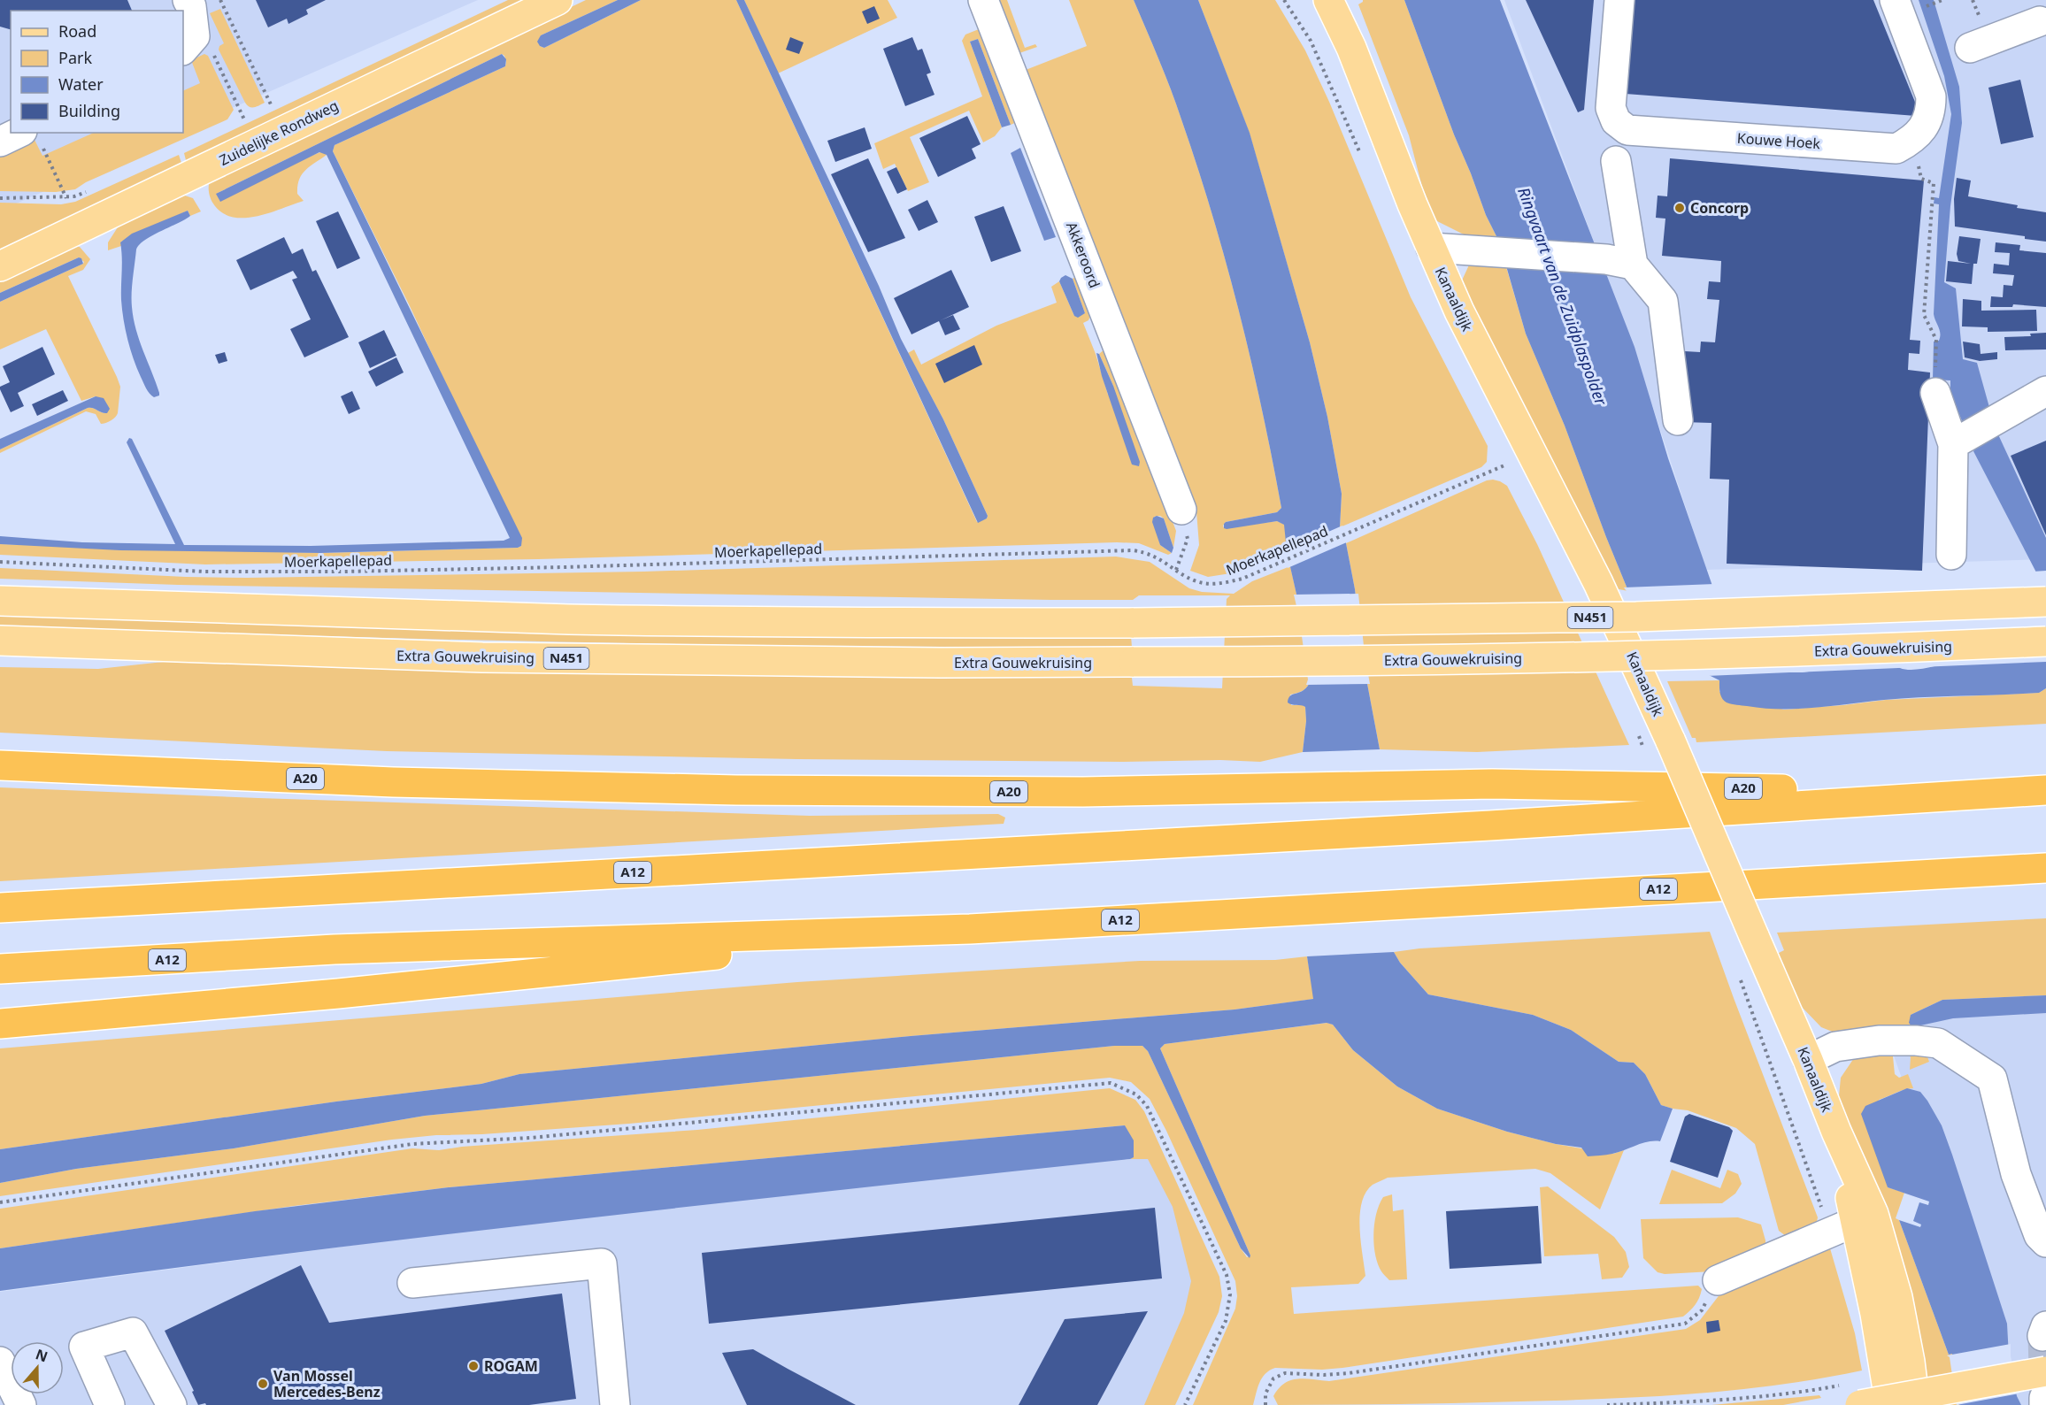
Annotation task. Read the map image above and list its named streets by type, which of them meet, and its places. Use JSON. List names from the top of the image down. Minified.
{"streets":{"highway":["A20","A12"],"main road":["Zuidelijke Rondweg","Kanaaldijk","N451","Extra Gouwekruising"],"street":["Kouwe Hoek","Akkeroord"],"path":["Moerkapellepad"]},"crossings":[["A20","A12"]],"water":["Ringvaart van de Zuidplaspolder"],"places":["Concorp","ROGAM","Van Mossel Mercedes-Benz"],"legend":["Road","Park","Water","Building"],"north":"top"}
